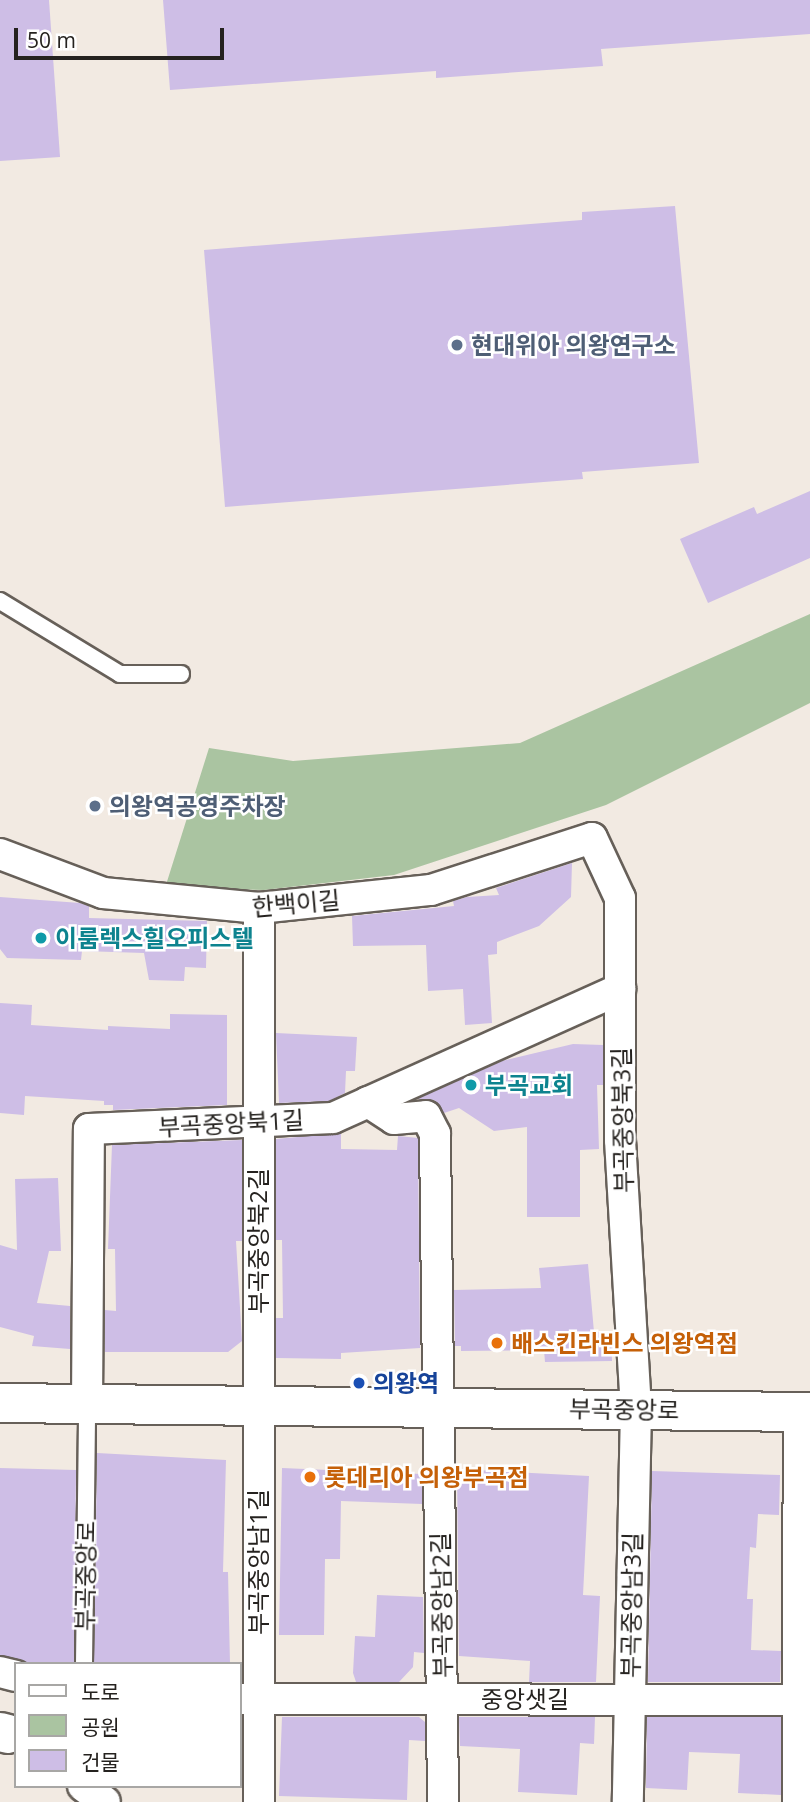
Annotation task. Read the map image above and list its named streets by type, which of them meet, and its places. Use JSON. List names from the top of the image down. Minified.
{"streets":{"street":["한백이길","부곡중앙북3길","부곡중앙북1길","부곡중앙북2길","부곡중앙로","부곡중앙남1길","부곡중앙남2길","부곡중앙남3길","중앙샛길"]},"crossings":[["한백이길","부곡중앙북3길"],["한백이길","부곡중앙북2길"],["부곡중앙북3길","부곡중앙북1길"],["부곡중앙북3길","부곡중앙로"],["부곡중앙북3길","부곡중앙남3길"],["부곡중앙북1길","부곡중앙북2길"],["부곡중앙북1길","부곡중앙로"],["부곡중앙북2길","부곡중앙로"],["부곡중앙북2길","부곡중앙남1길"],["부곡중앙로","부곡중앙남1길"],["부곡중앙로","부곡중앙남2길"],["부곡중앙로","부곡중앙남3길"],["부곡중앙남1길","중앙샛길"],["부곡중앙남2길","중앙샛길"],["부곡중앙남3길","중앙샛길"]],"places":["현대위아 의왕연구소","의왕역공영주차장","이룸렉스힐오피스텔","부곡교회","배스킨라빈스 의왕역점","의왕역","롯데리아 의왕부곡점"],"legend":["도로","공원","건물"],"scale_bar":"50 m"}
